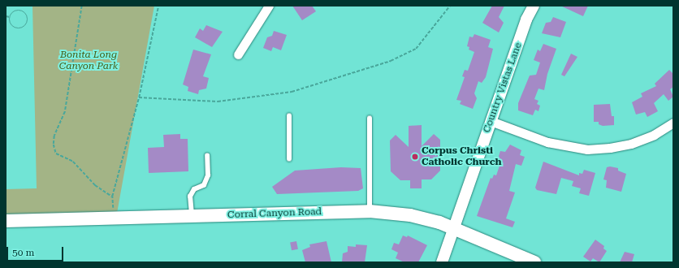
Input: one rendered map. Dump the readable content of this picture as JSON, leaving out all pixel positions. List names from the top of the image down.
{
  "streets": {
    "main road": ["Corral Canyon Road"],
    "street": ["Country Vistas Lane"]
  },
  "crossings": [
    ["Country Vistas Lane", "Corral Canyon Road"]
  ],
  "parks": ["Bonita Long Canyon Park"],
  "places": ["Corpus Christi Catholic Church"],
  "scale_bar": "50 m"
}
